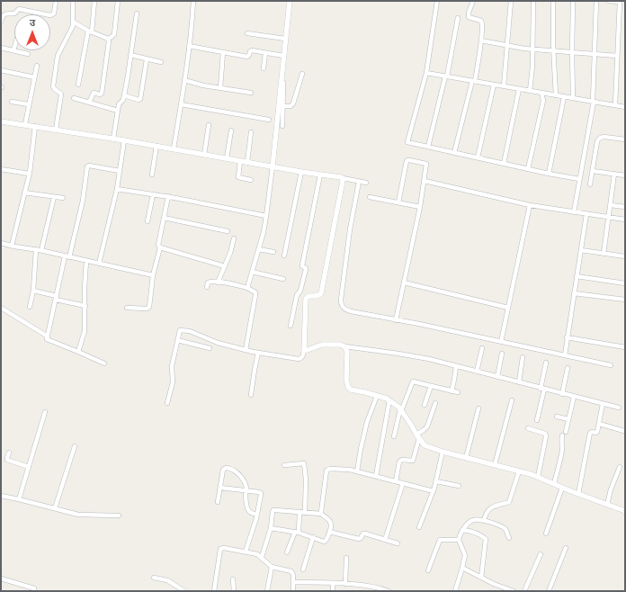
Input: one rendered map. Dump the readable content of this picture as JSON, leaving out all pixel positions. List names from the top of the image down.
{
  "north": "top"
}
